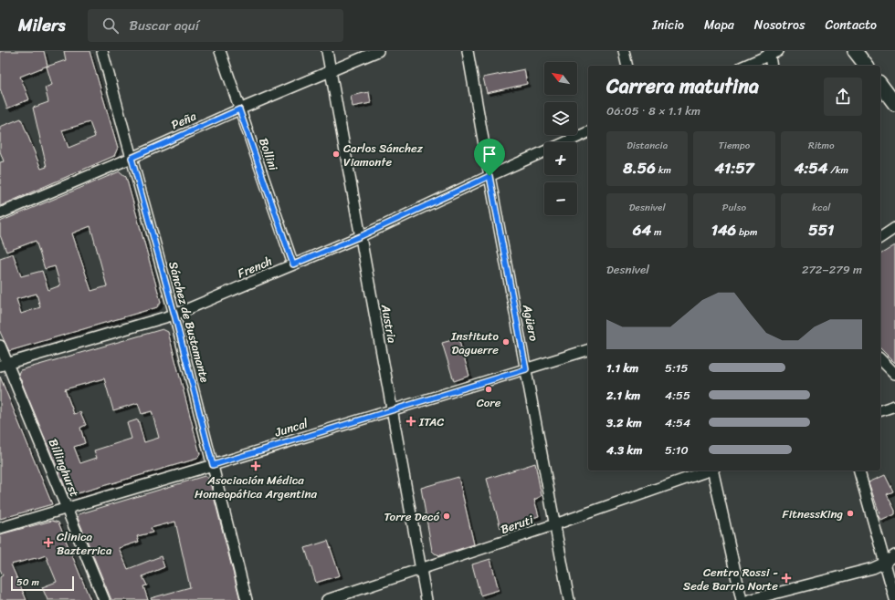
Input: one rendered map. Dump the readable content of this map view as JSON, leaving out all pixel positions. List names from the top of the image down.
{
  "streets": {
    "street": [
      "Peña",
      "Bollini",
      "French",
      "Sánchez de Bustamante",
      "Agüero",
      "Austria",
      "Juncal",
      "Billinghurst",
      "Beruti"
    ]
  },
  "crossings": [
    ["Peña", "Bollini"],
    ["Peña", "Sánchez de Bustamante"],
    ["Peña", "Austria"],
    ["Bollini", "French"],
    ["French", "Sánchez de Bustamante"],
    ["French", "Agüero"],
    ["French", "Austria"],
    ["French", "Billinghurst"],
    ["Sánchez de Bustamante", "Juncal"],
    ["Agüero", "Juncal"],
    ["Agüero", "Beruti"],
    ["Austria", "Juncal"],
    ["Austria", "Beruti"],
    ["Juncal", "Billinghurst"]
  ],
  "places": {
    "other": [
      "Carlos Sánchez Viamonte",
      "Instituto Daguerre",
      "Core",
      "FitnessKing",
      "Torre Decó"
    ],
    "health": [
      "ITAC",
      "Asociación Médica Homeopática Argentina",
      "Clinica Bazterrica",
      "Centro Rossi - Sede Barrio Norte"
    ]
  },
  "scale_bar": "50 m",
  "north": "top left",
  "page": {
    "header": "Milers",
    "search": "Buscar aquí",
    "nav": [
      "Inicio",
      "Mapa",
      "Nosotros",
      "Contacto"
    ],
    "map_buttons": ["+", "−"],
    "heading": ["Carrera matutina", "06:05 · 8 × 1.1 km"],
    "stats": [
      ["Distancia", "8.56 km"],
      ["Tiempo", "41:57"],
      ["Ritmo", "4:54 /km"],
      ["Desnivel", "64 m"],
      ["Pulso", "146 bpm"],
      ["kcal", "551"]
    ],
    "chart": ["Desnivel", "272–279 m"],
    "list": [
      {
        "name": "1.1 km",
        "note": "5:15"
      },
      {
        "name": "2.1 km",
        "note": "4:55"
      },
      {
        "name": "3.2 km",
        "note": "4:54"
      },
      {
        "name": "4.3 km",
        "note": "5:10"
      }
    ],
    "scale": "50 m"
  }
}
